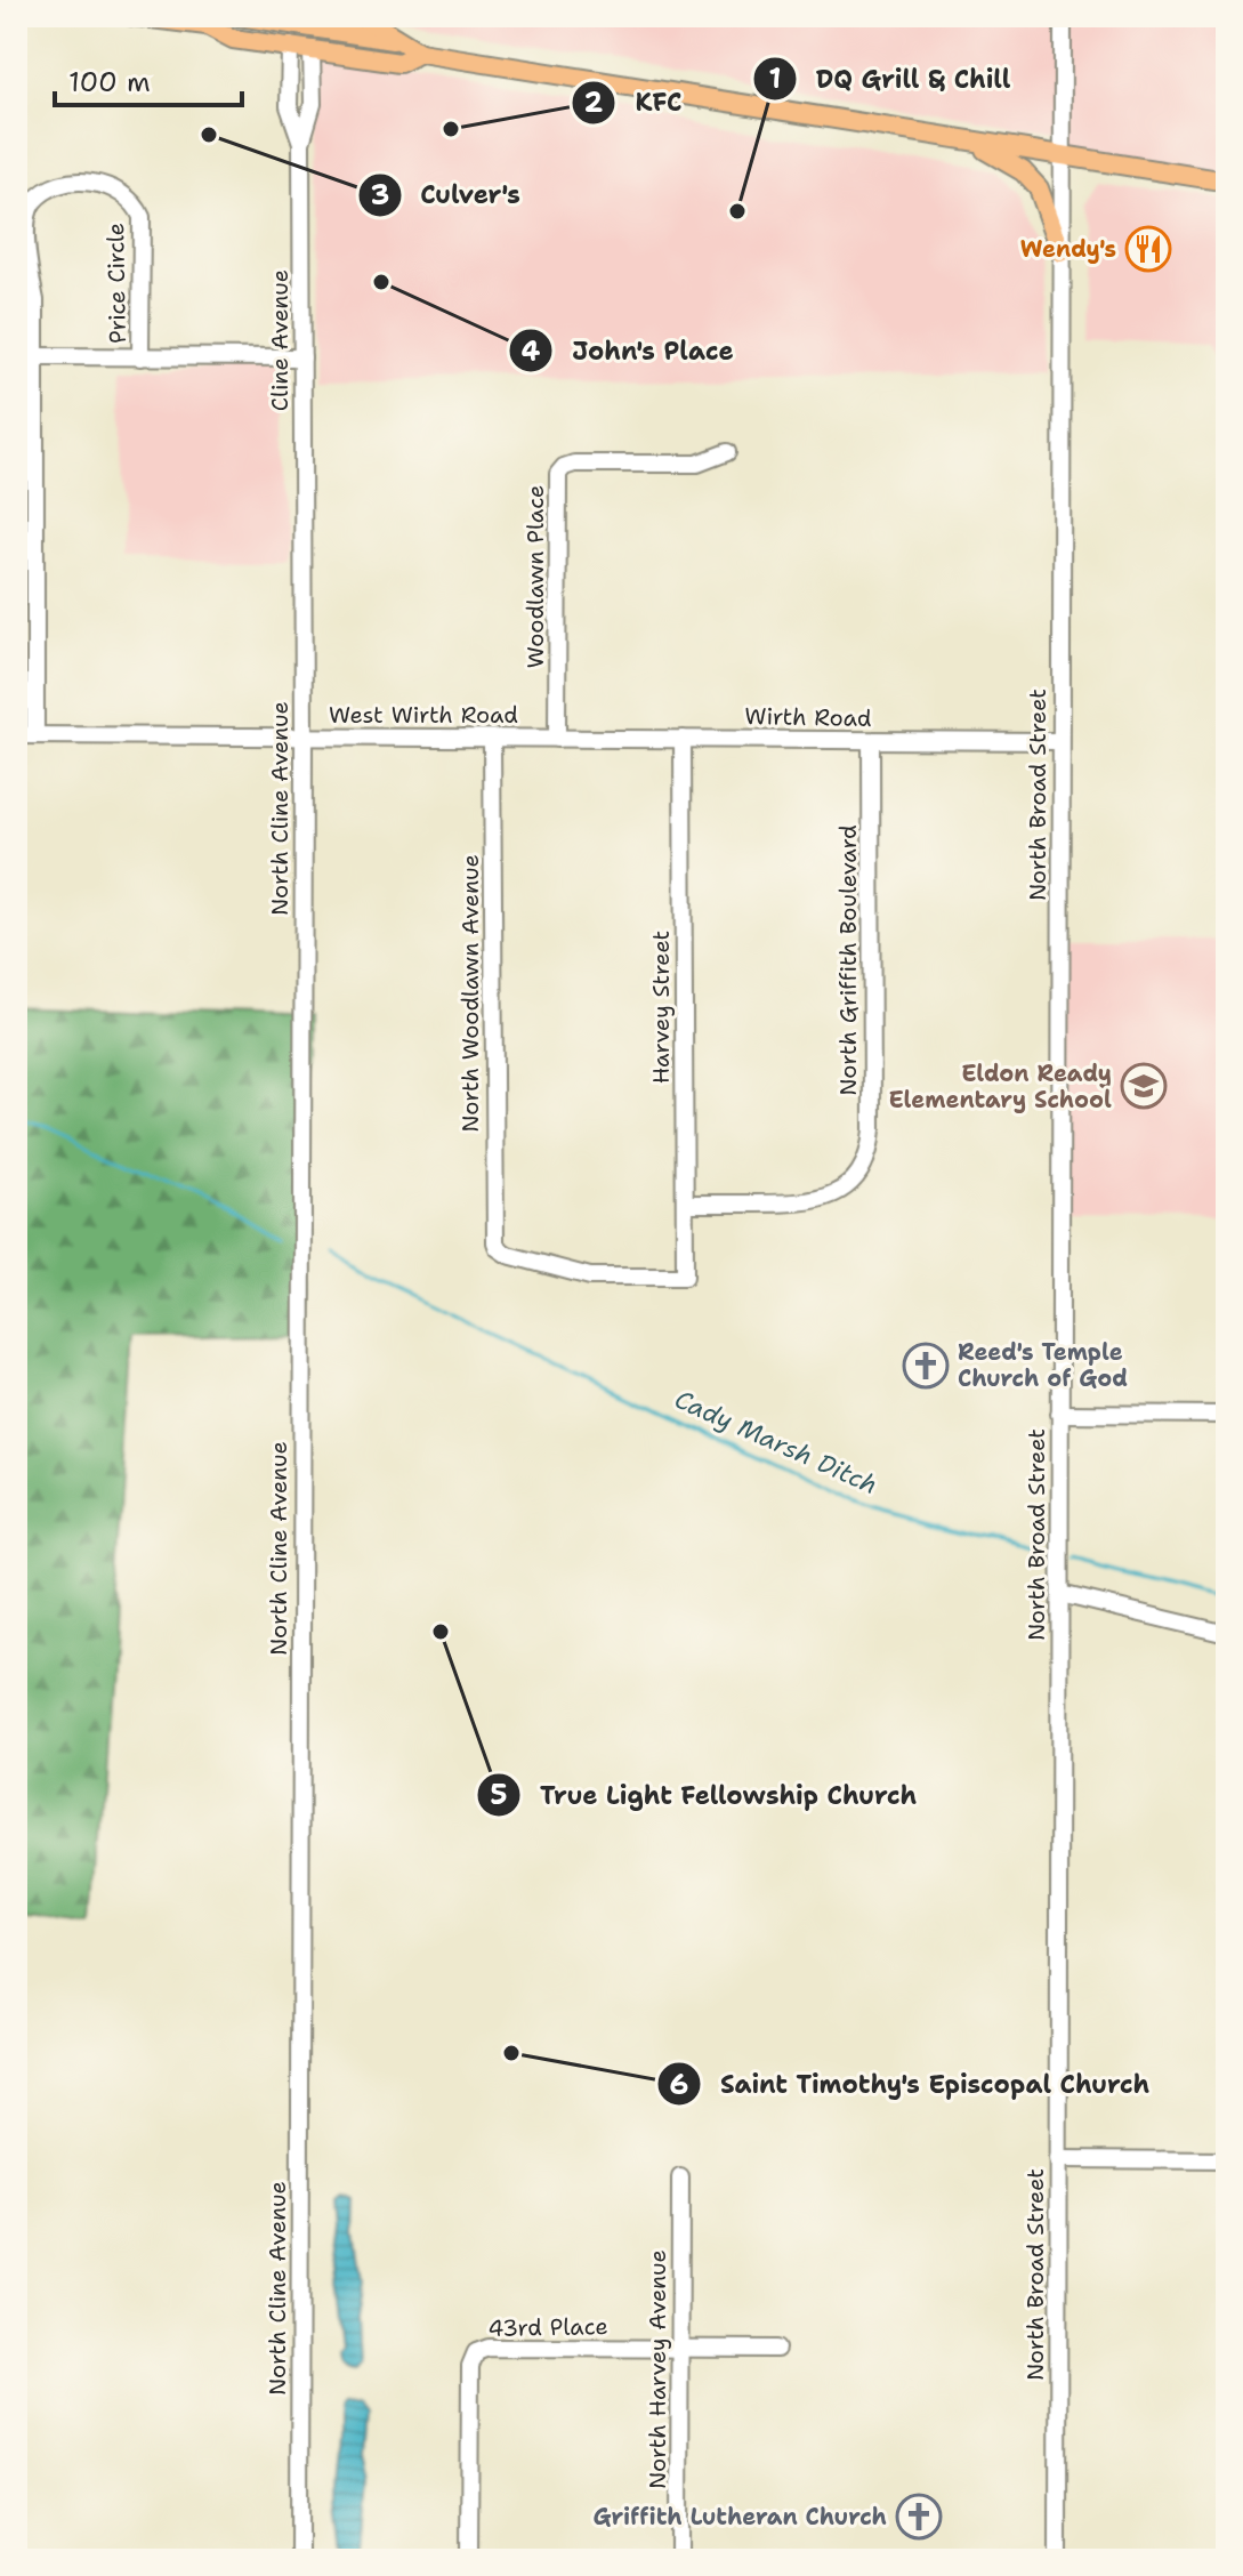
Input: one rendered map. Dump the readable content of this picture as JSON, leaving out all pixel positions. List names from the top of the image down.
{
  "streets": {
    "main road": ["Cline Avenue"],
    "street": [
      "Price Circle",
      "Woodlawn Place",
      "West Wirth Road",
      "Wirth Road",
      "North Broad Street",
      "North Cline Avenue",
      "North Griffith Boulevard",
      "North Woodlawn Avenue",
      "Harvey Street",
      "43rd Place",
      "North Harvey Avenue"
    ]
  },
  "crossings": [
    ["Cline Avenue", "North Cline Avenue"],
    ["Woodlawn Place", "West Wirth Road"],
    ["Woodlawn Place", "Wirth Road"],
    ["West Wirth Road", "Wirth Road"],
    ["West Wirth Road", "North Cline Avenue"],
    ["West Wirth Road", "North Woodlawn Avenue"],
    ["Wirth Road", "North Broad Street"],
    ["Wirth Road", "North Griffith Boulevard"],
    ["Wirth Road", "Harvey Street"],
    ["North Griffith Boulevard", "Harvey Street"],
    ["North Woodlawn Avenue", "Harvey Street"],
    ["43rd Place", "North Harvey Avenue"]
  ],
  "water": ["Cady Marsh Ditch"],
  "places": {
    "other": [
      "KFC",
      "Culver's",
      "DQ Grill & Chill",
      "John's Place",
      "True Light Fellowship Church",
      "Saint Timothy's Episcopal Church"
    ],
    "restaurant": ["Wendy's"],
    "school or university": ["Eldon Ready Elementary School"],
    "church": ["Reed's Temple Church of God", "Griffith Lutheran Church"]
  },
  "scale_bar": "100 m"
}
